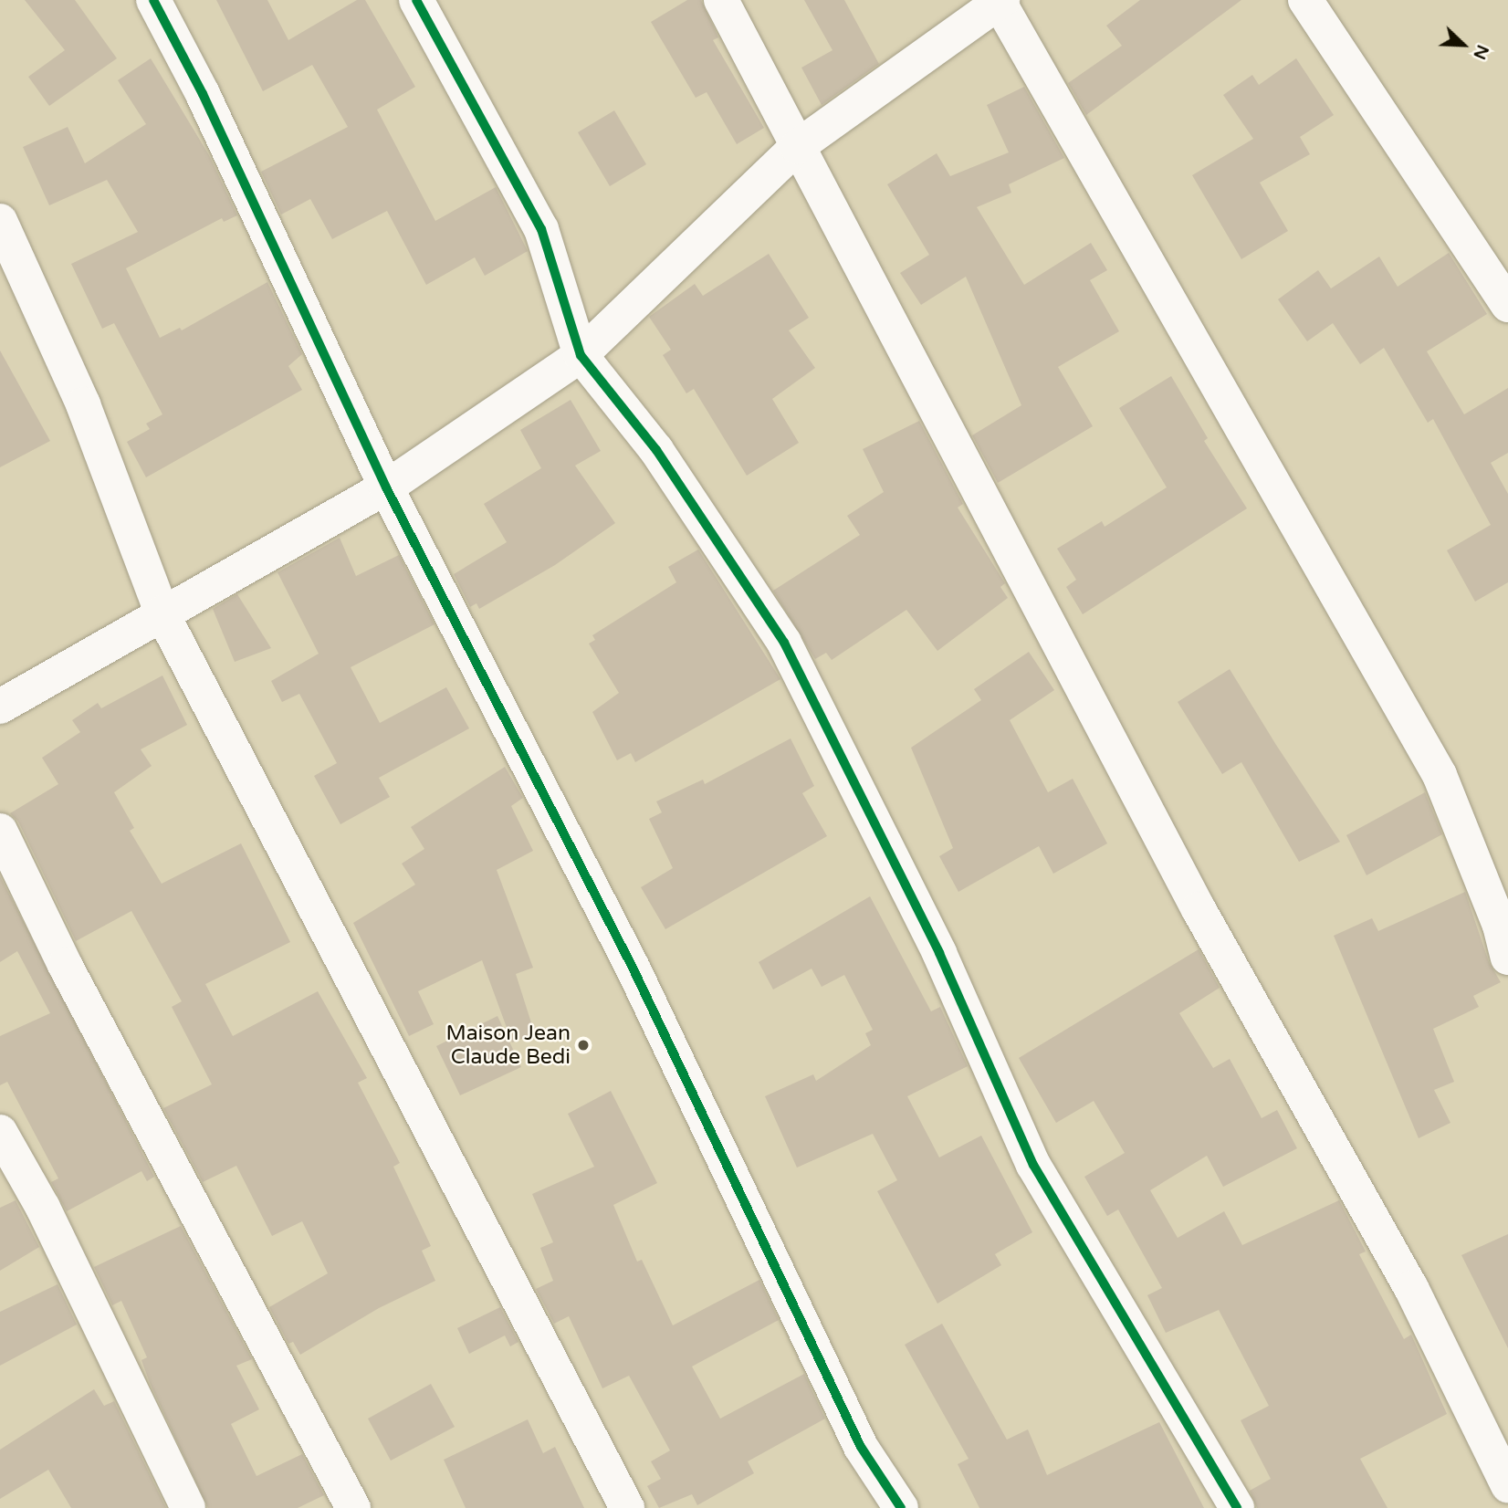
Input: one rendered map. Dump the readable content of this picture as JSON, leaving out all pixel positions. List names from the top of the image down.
{
  "places": ["Maison Jean Claude Bedi"],
  "north": "bottom right"
}
